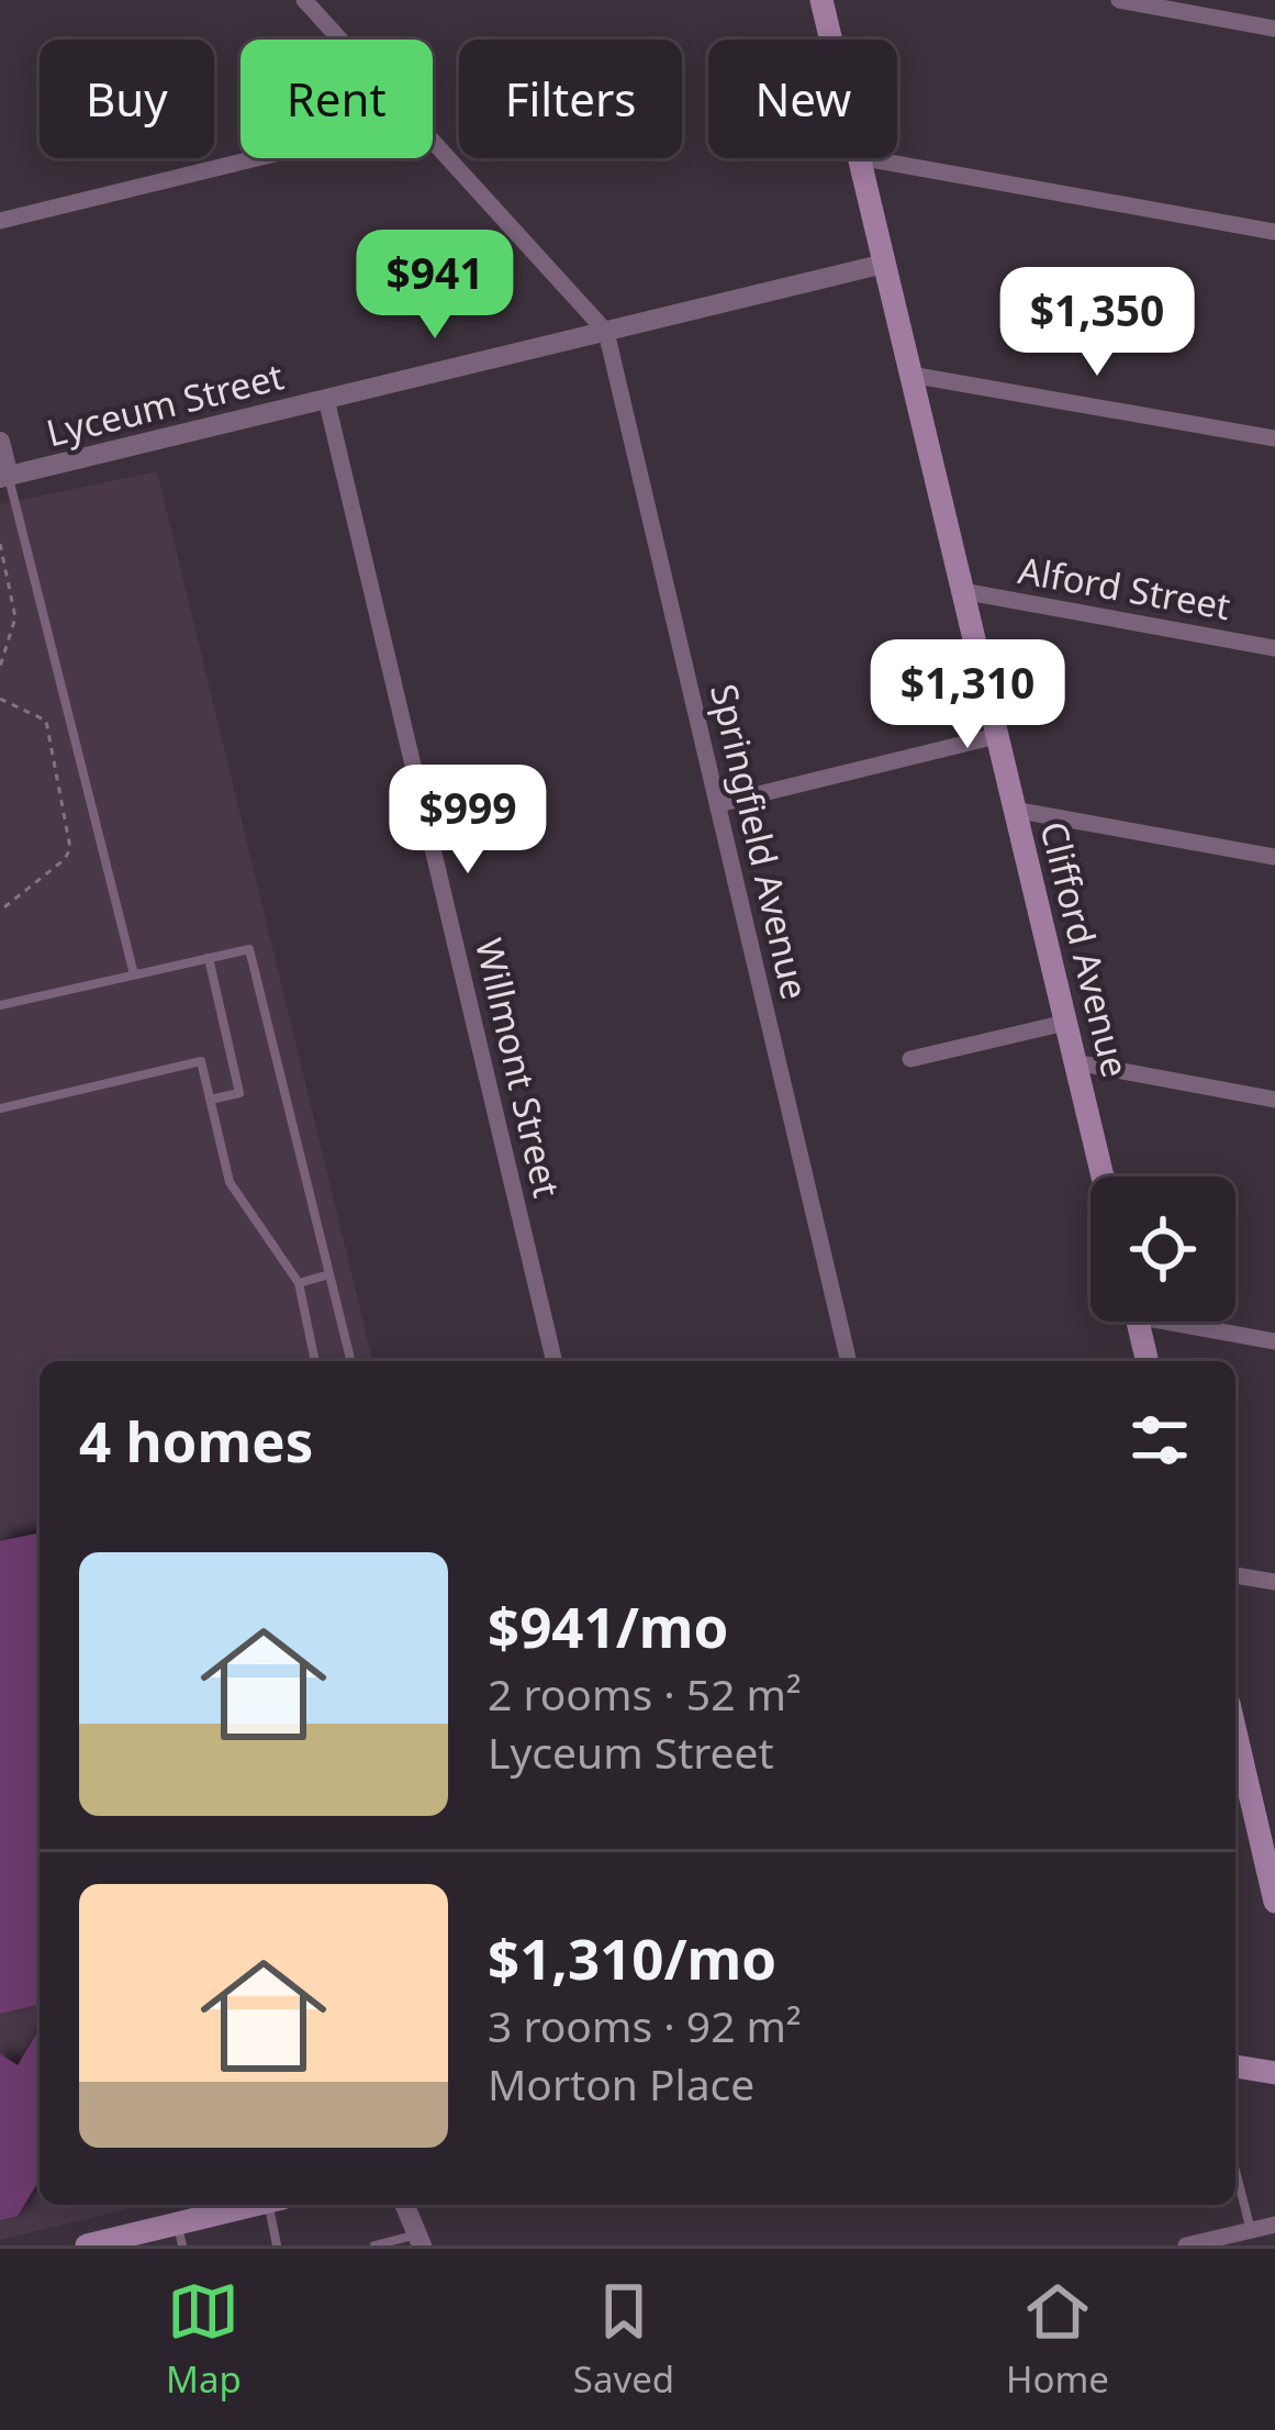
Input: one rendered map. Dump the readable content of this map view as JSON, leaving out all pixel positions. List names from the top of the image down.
{
  "streets": {
    "main road": ["Clifford Avenue"],
    "street": [
      "Lyceum Street",
      "Alford Street",
      "Springfield Avenue",
      "Willmont Street"
    ]
  },
  "crossings": [
    ["Lyceum Street", "Springfield Avenue"],
    ["Lyceum Street", "Clifford Avenue"],
    ["Lyceum Street", "Willmont Street"],
    ["Alford Street", "Clifford Avenue"]
  ],
  "page": {
    "chip": [
      "Buy",
      "Rent",
      "Filters",
      "New"
    ],
    "price": [
      "$941",
      "$1,350",
      "$1,310",
      "$999"
    ],
    "heading": "4 homes",
    "list": [
      {
        "name": "$941/mo",
        "note": "2 rooms · 52 m² · Lyceum Street"
      },
      {
        "name": "$1,310/mo",
        "note": "3 rooms · 92 m² · Morton Place"
      }
    ],
    "tabs": ["Map", "Saved", "Home"]
  }
}
